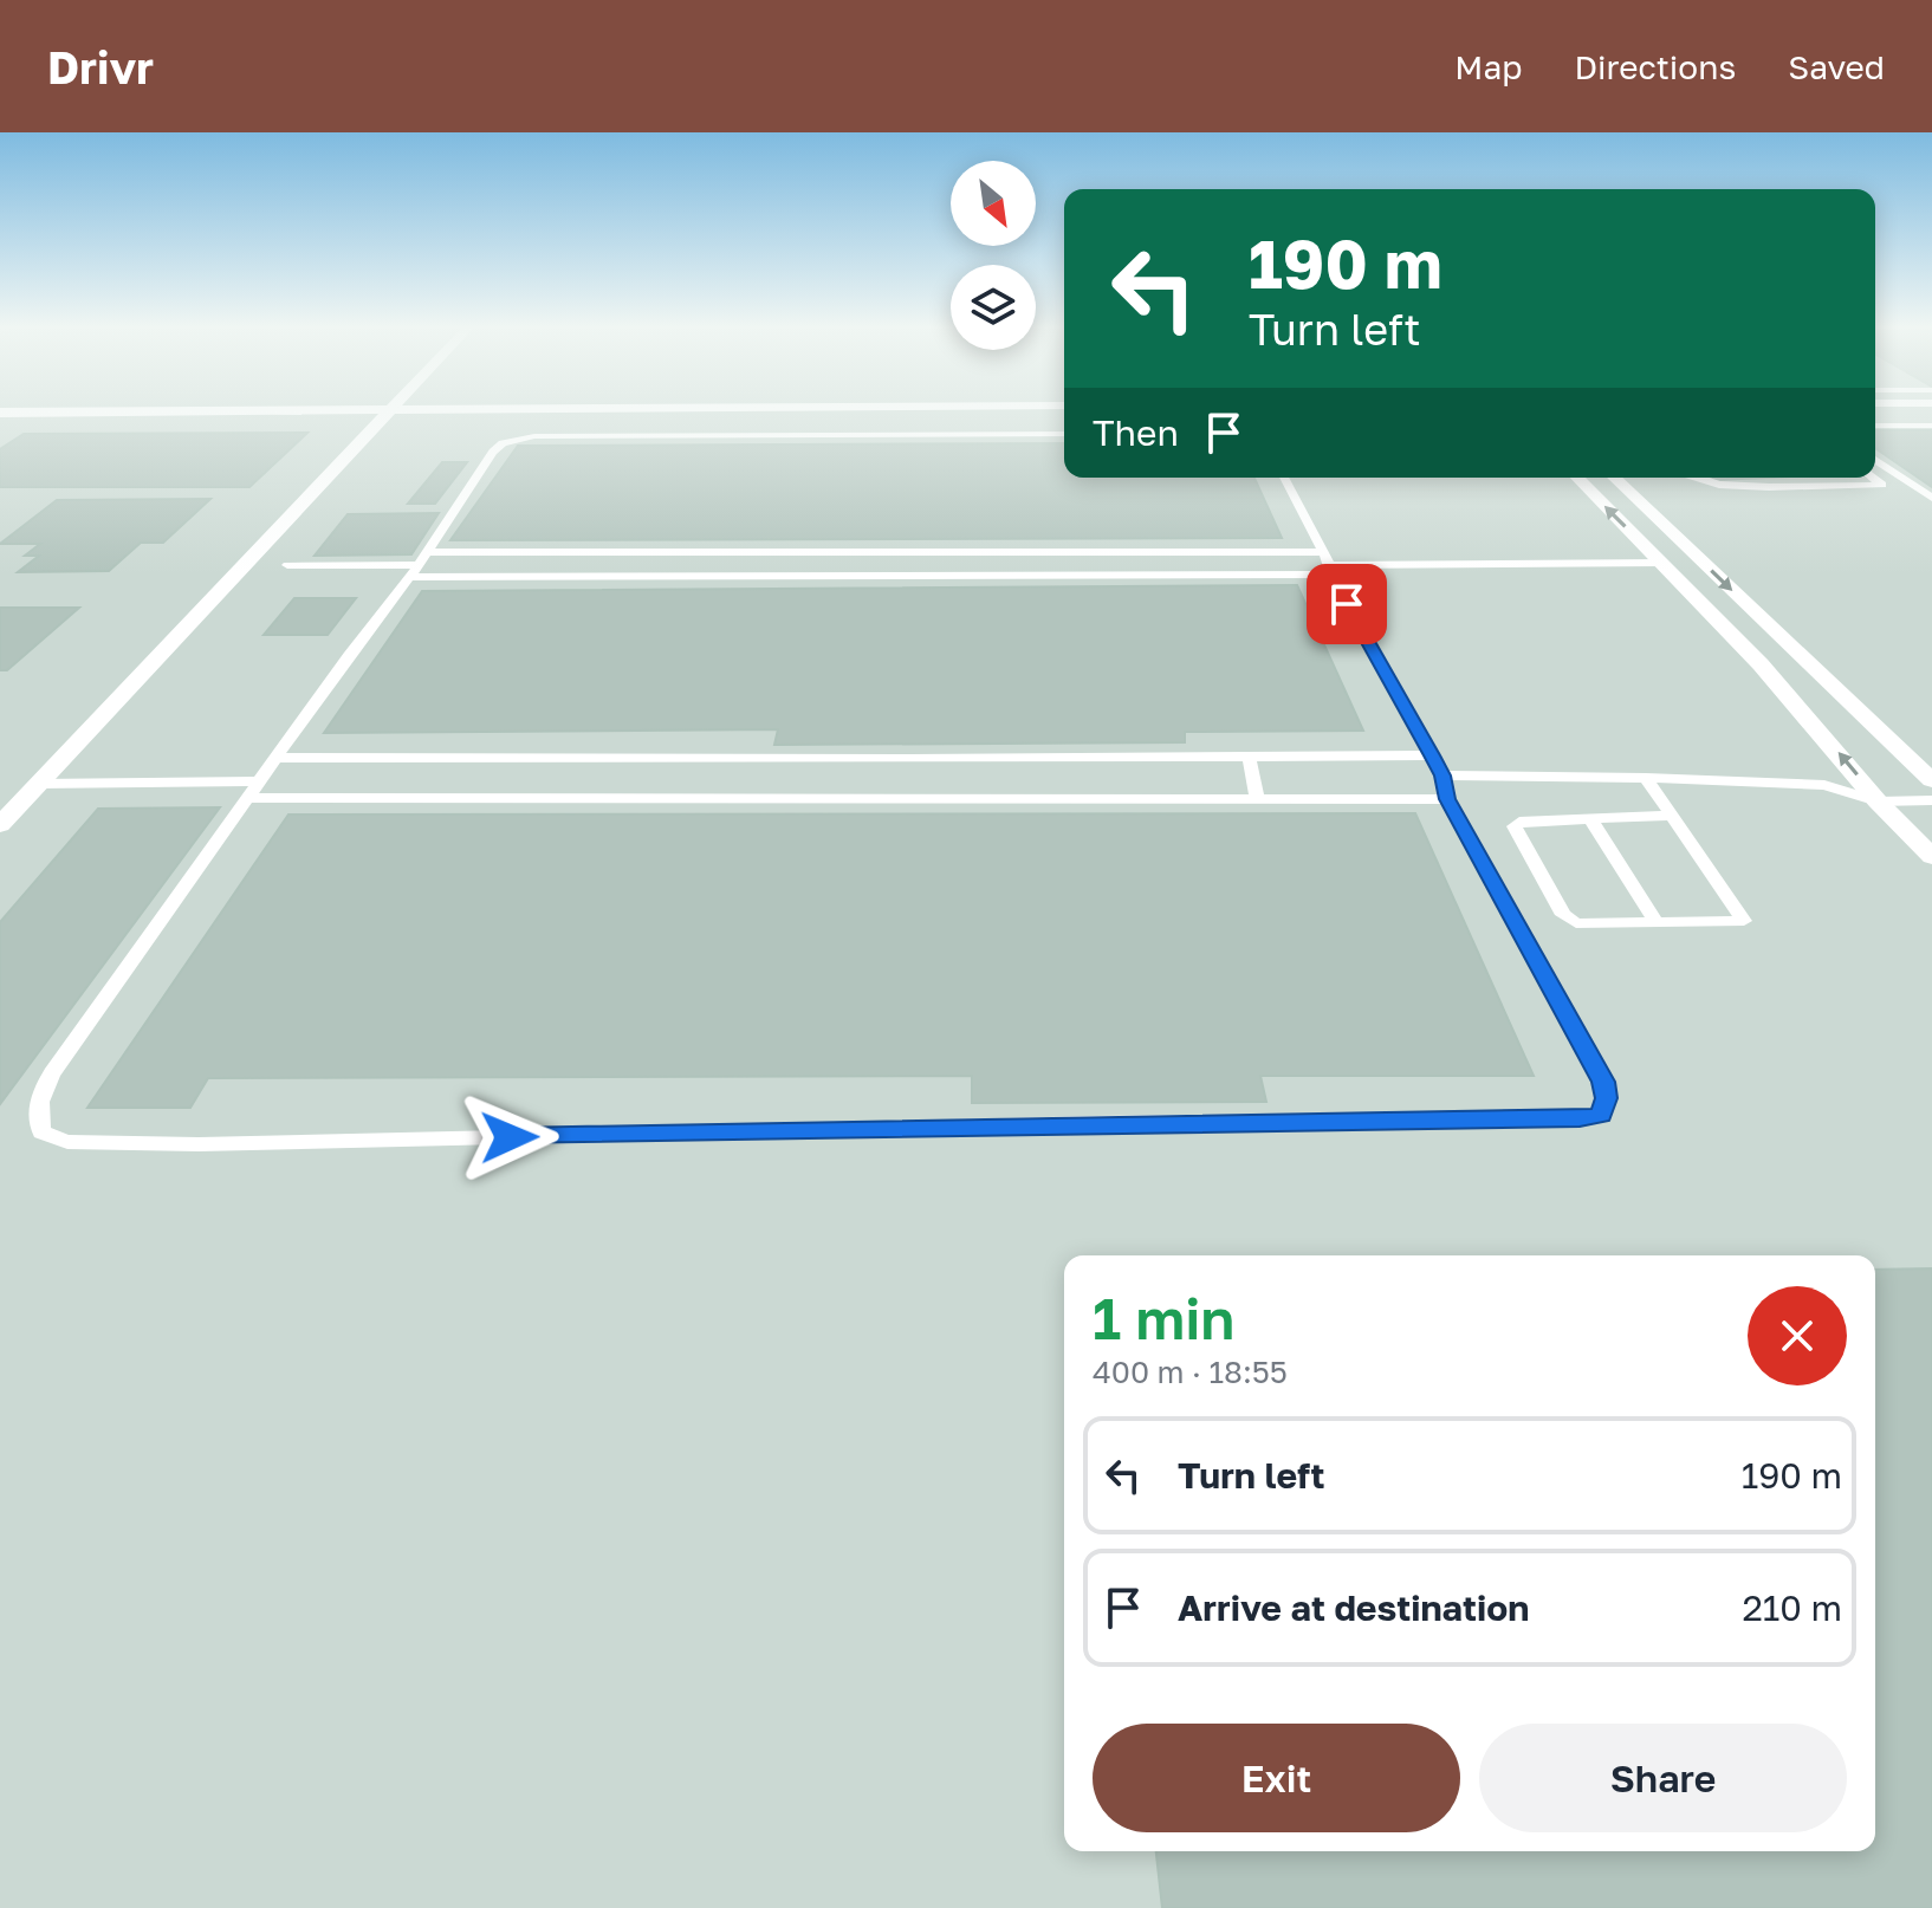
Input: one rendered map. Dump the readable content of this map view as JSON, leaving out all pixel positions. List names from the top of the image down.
{
  "north": "bottom right",
  "page": {
    "header": "Drivr",
    "nav": ["Map", "Directions", "Saved"],
    "turn": ["190 m", "Turn left"],
    "then": "Then",
    "heading": ["1 min", "400 m · 18:55"],
    "list": [
      {
        "name": "Turn left",
        "value": "190 m"
      },
      {
        "name": "Arrive at destination",
        "value": "210 m"
      }
    ],
    "buttons": ["Exit", "Share"]
  }
}
